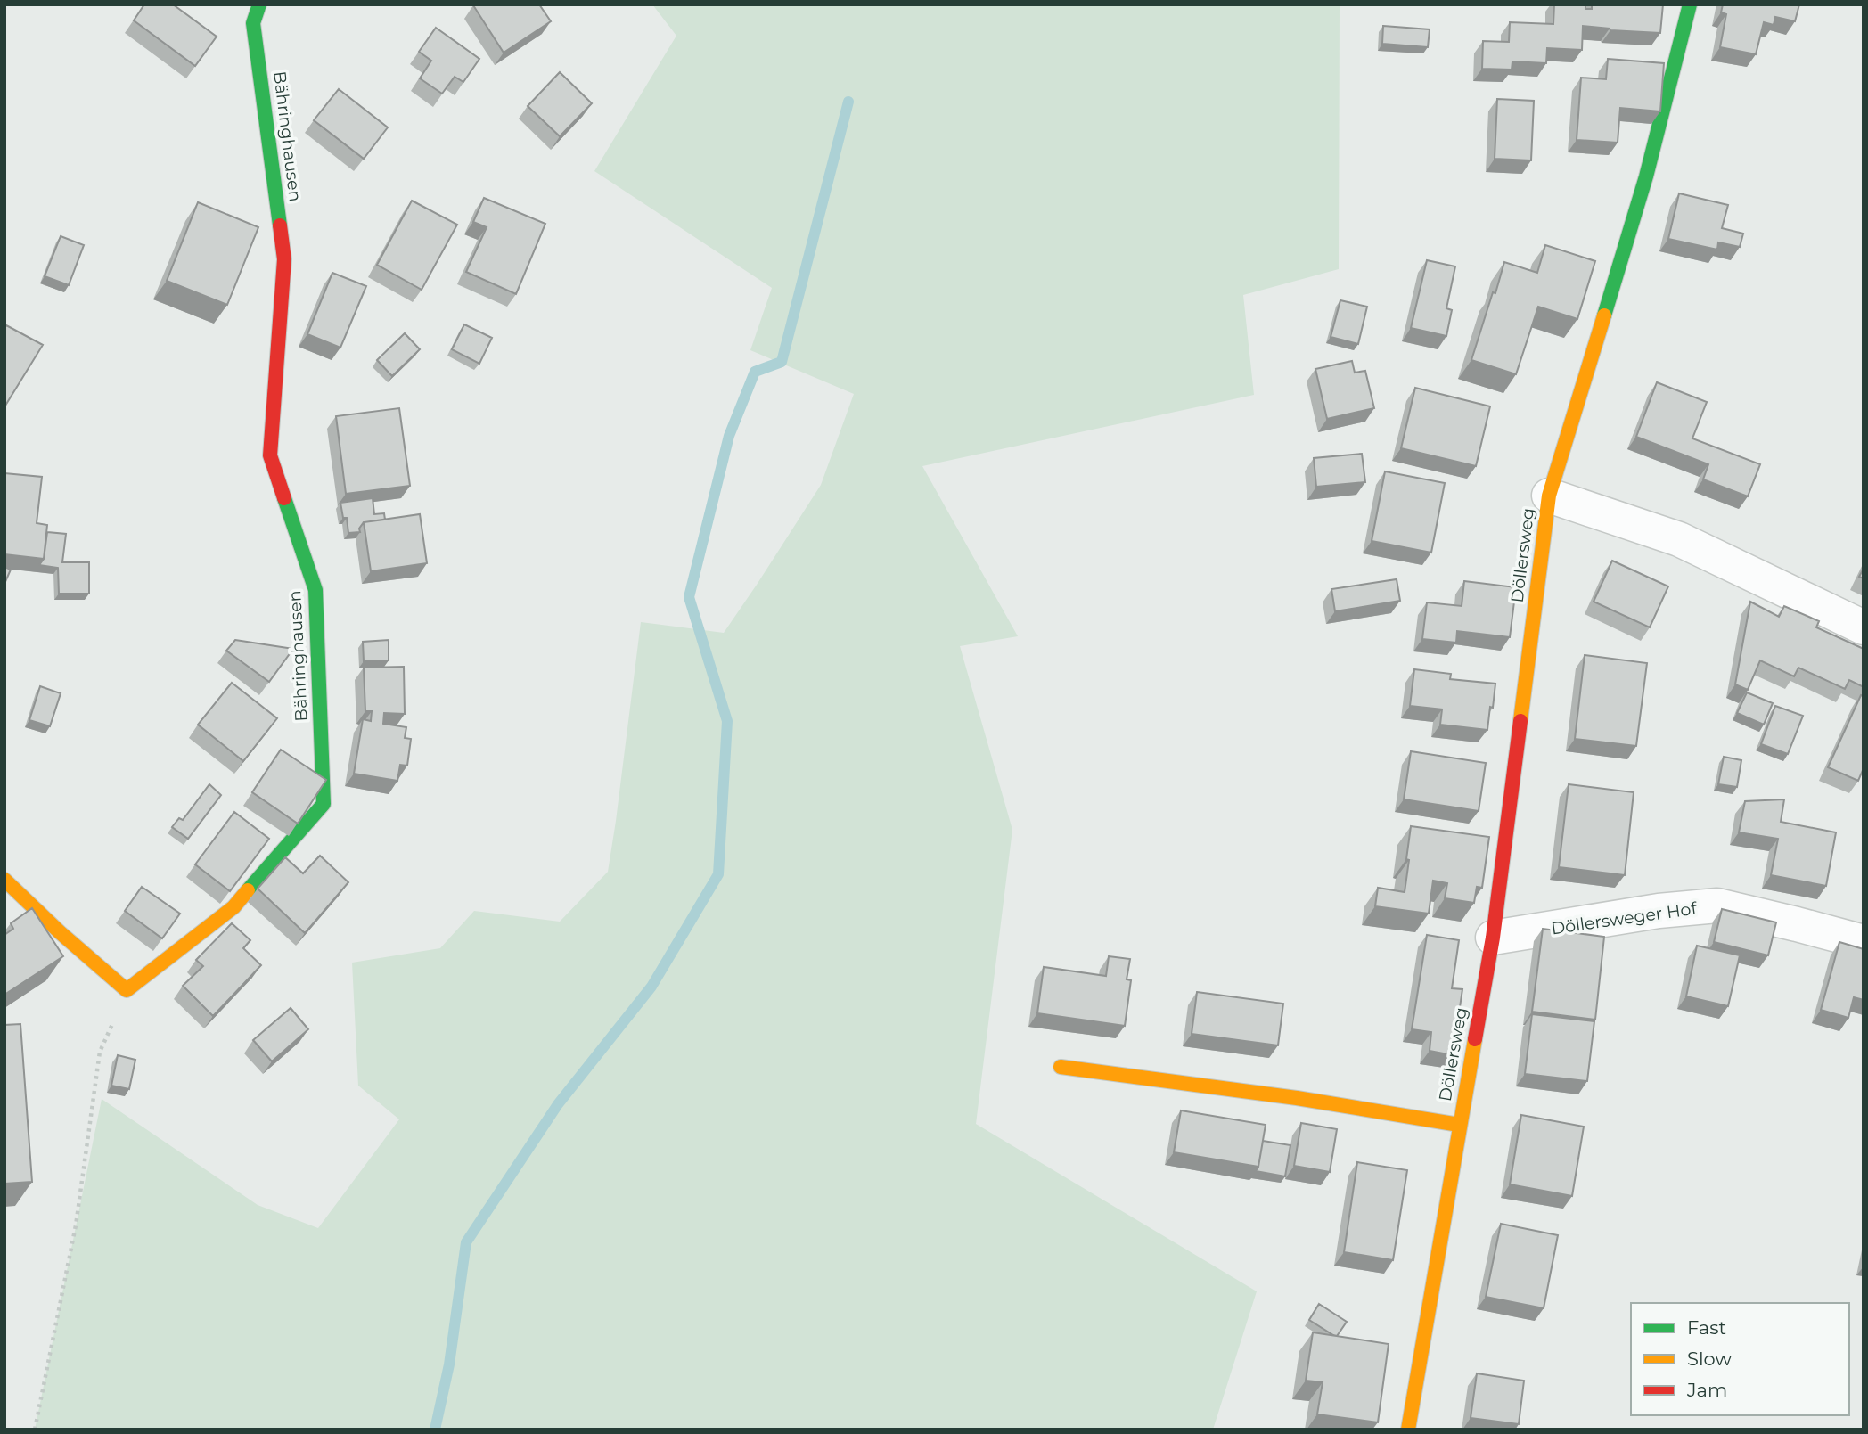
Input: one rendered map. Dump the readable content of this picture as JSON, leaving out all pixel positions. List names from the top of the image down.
{
  "streets": {
    "street": ["Bähringhausen", "Döllersweg", "Döllersweger Hof"]
  },
  "crossings": [
    ["Döllersweg", "Döllersweger Hof"]
  ],
  "legend": ["Fast", "Slow", "Jam"]
}
